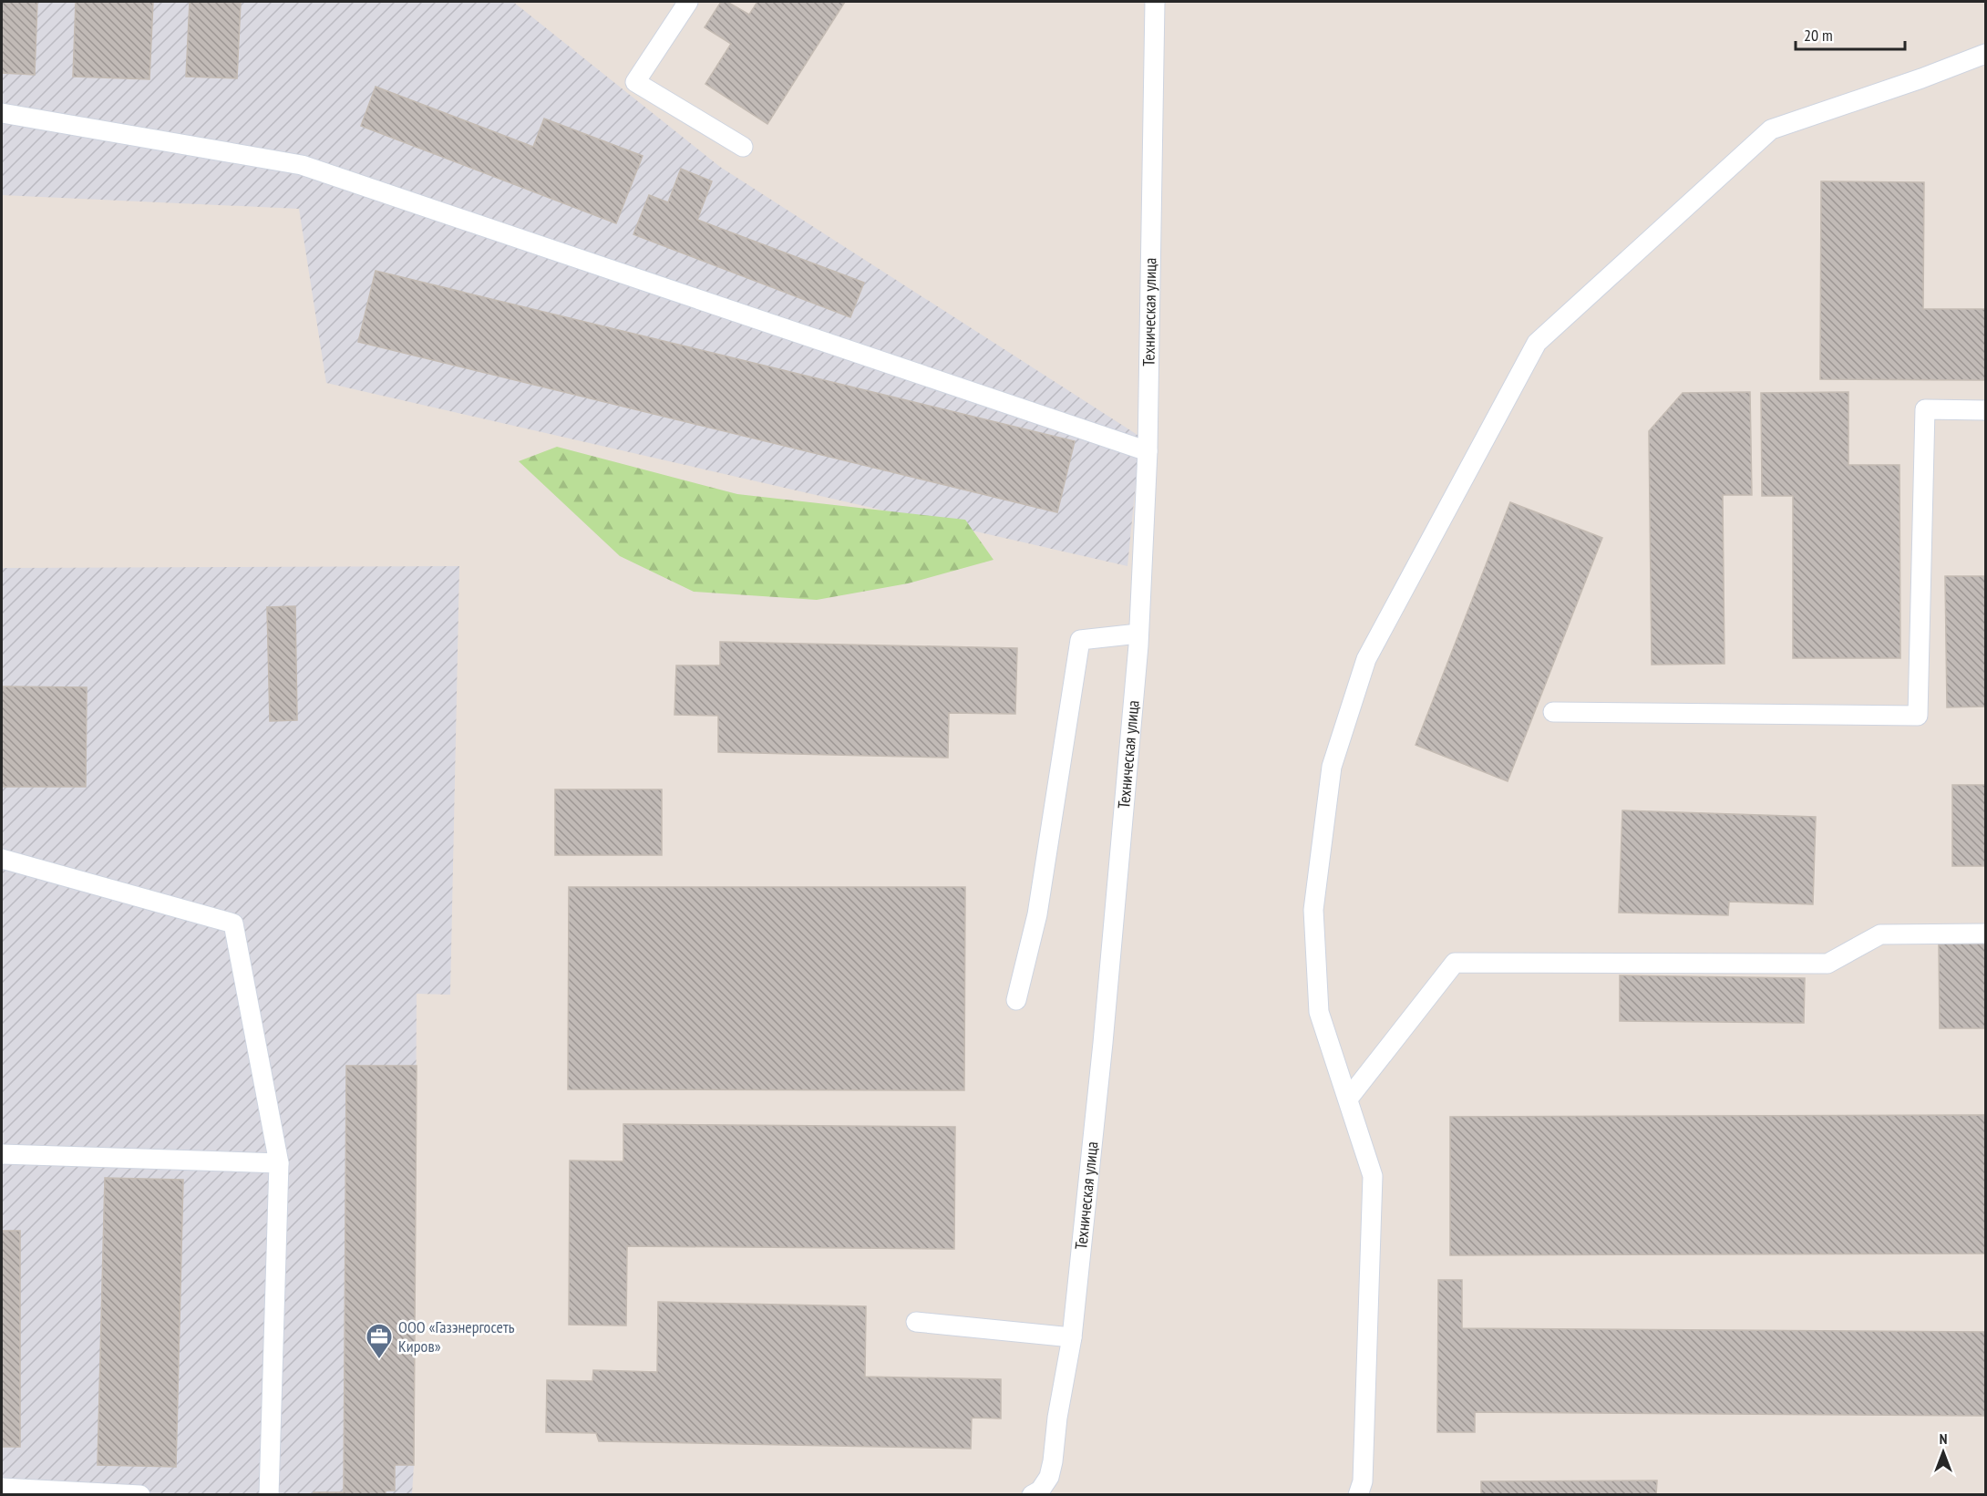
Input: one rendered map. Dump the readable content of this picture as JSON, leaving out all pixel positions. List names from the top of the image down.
{
  "streets": {
    "lane": ["Техническая улица"]
  },
  "places": {
    "office": ["ООО «Газэнергосеть Киров»"]
  },
  "scale_bar": "20 m",
  "north": "top"
}
